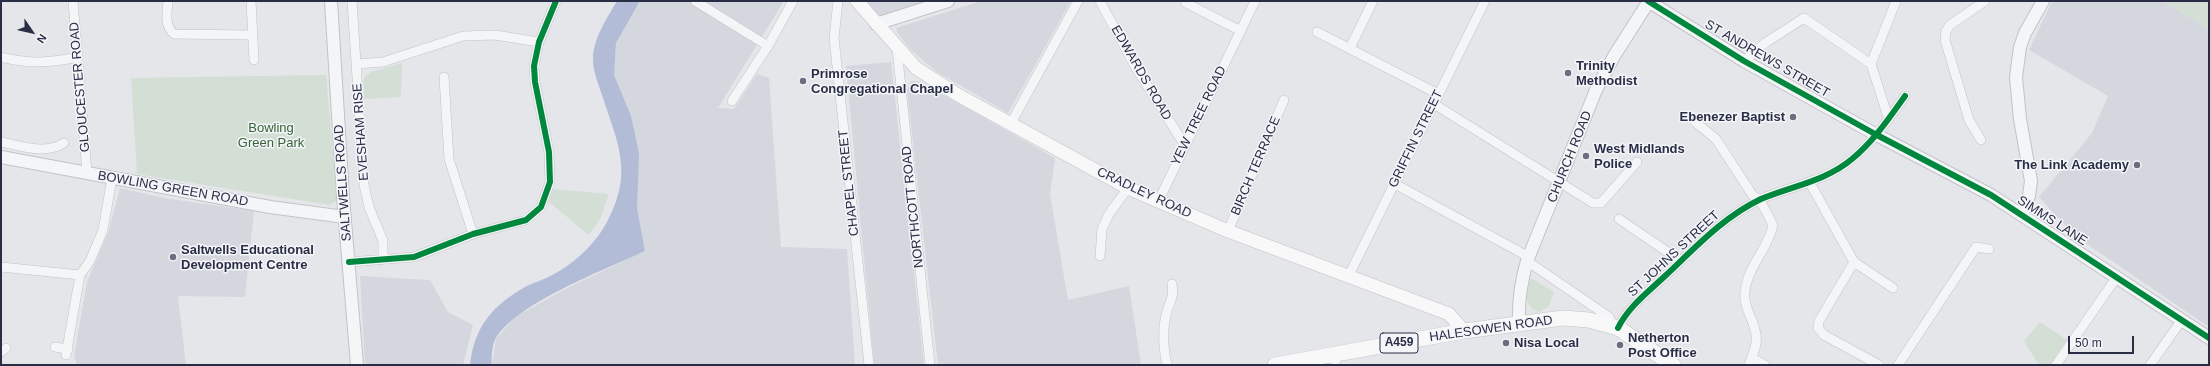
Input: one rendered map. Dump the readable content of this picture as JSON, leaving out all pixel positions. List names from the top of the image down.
{
  "streets": {
    "main road": ["CRADLEY ROAD", "HALESOWEN ROAD", "A459"],
    "street": [
      "ST ANDREWS STREET",
      "EDWARDS ROAD",
      "GLOUCESTER ROAD",
      "YEW TREE ROAD",
      "EVESHAM RISE",
      "GRIFFIN STREET",
      "CHURCH ROAD",
      "BIRCH TERRACE",
      "SALTWELLS ROAD",
      "CHAPEL STREET",
      "BOWLING GREEN ROAD",
      "NORTHCOTT ROAD",
      "SIMMS LANE",
      "ST JOHNS STREET"
    ]
  },
  "crossings": [
    ["ST ANDREWS STREET", "CHURCH ROAD"],
    ["ST ANDREWS STREET", "SIMMS LANE"],
    ["ST ANDREWS STREET", "ST JOHNS STREET"],
    ["EDWARDS ROAD", "YEW TREE ROAD"],
    ["GLOUCESTER ROAD", "BOWLING GREEN ROAD"],
    ["YEW TREE ROAD", "CRADLEY ROAD"],
    ["GRIFFIN STREET", "CRADLEY ROAD"],
    ["CHURCH ROAD", "HALESOWEN ROAD"],
    ["BIRCH TERRACE", "CRADLEY ROAD"],
    ["SALTWELLS ROAD", "BOWLING GREEN ROAD"],
    ["CRADLEY ROAD", "NORTHCOTT ROAD"],
    ["CRADLEY ROAD", "HALESOWEN ROAD"],
    ["SIMMS LANE", "ST JOHNS STREET"],
    ["ST JOHNS STREET", "HALESOWEN ROAD"]
  ],
  "parks": ["Bowling Green Park"],
  "places": [
    "Trinity Methodist",
    "Primrose Congregational Chapel",
    "Ebenezer Baptist",
    "West Midlands Police",
    "The Link Academy",
    "Saltwells Educational Development Centre",
    "Nisa Local",
    "Netherton Post Office"
  ],
  "scale_bar": "50 m",
  "north": "bottom right"
}
